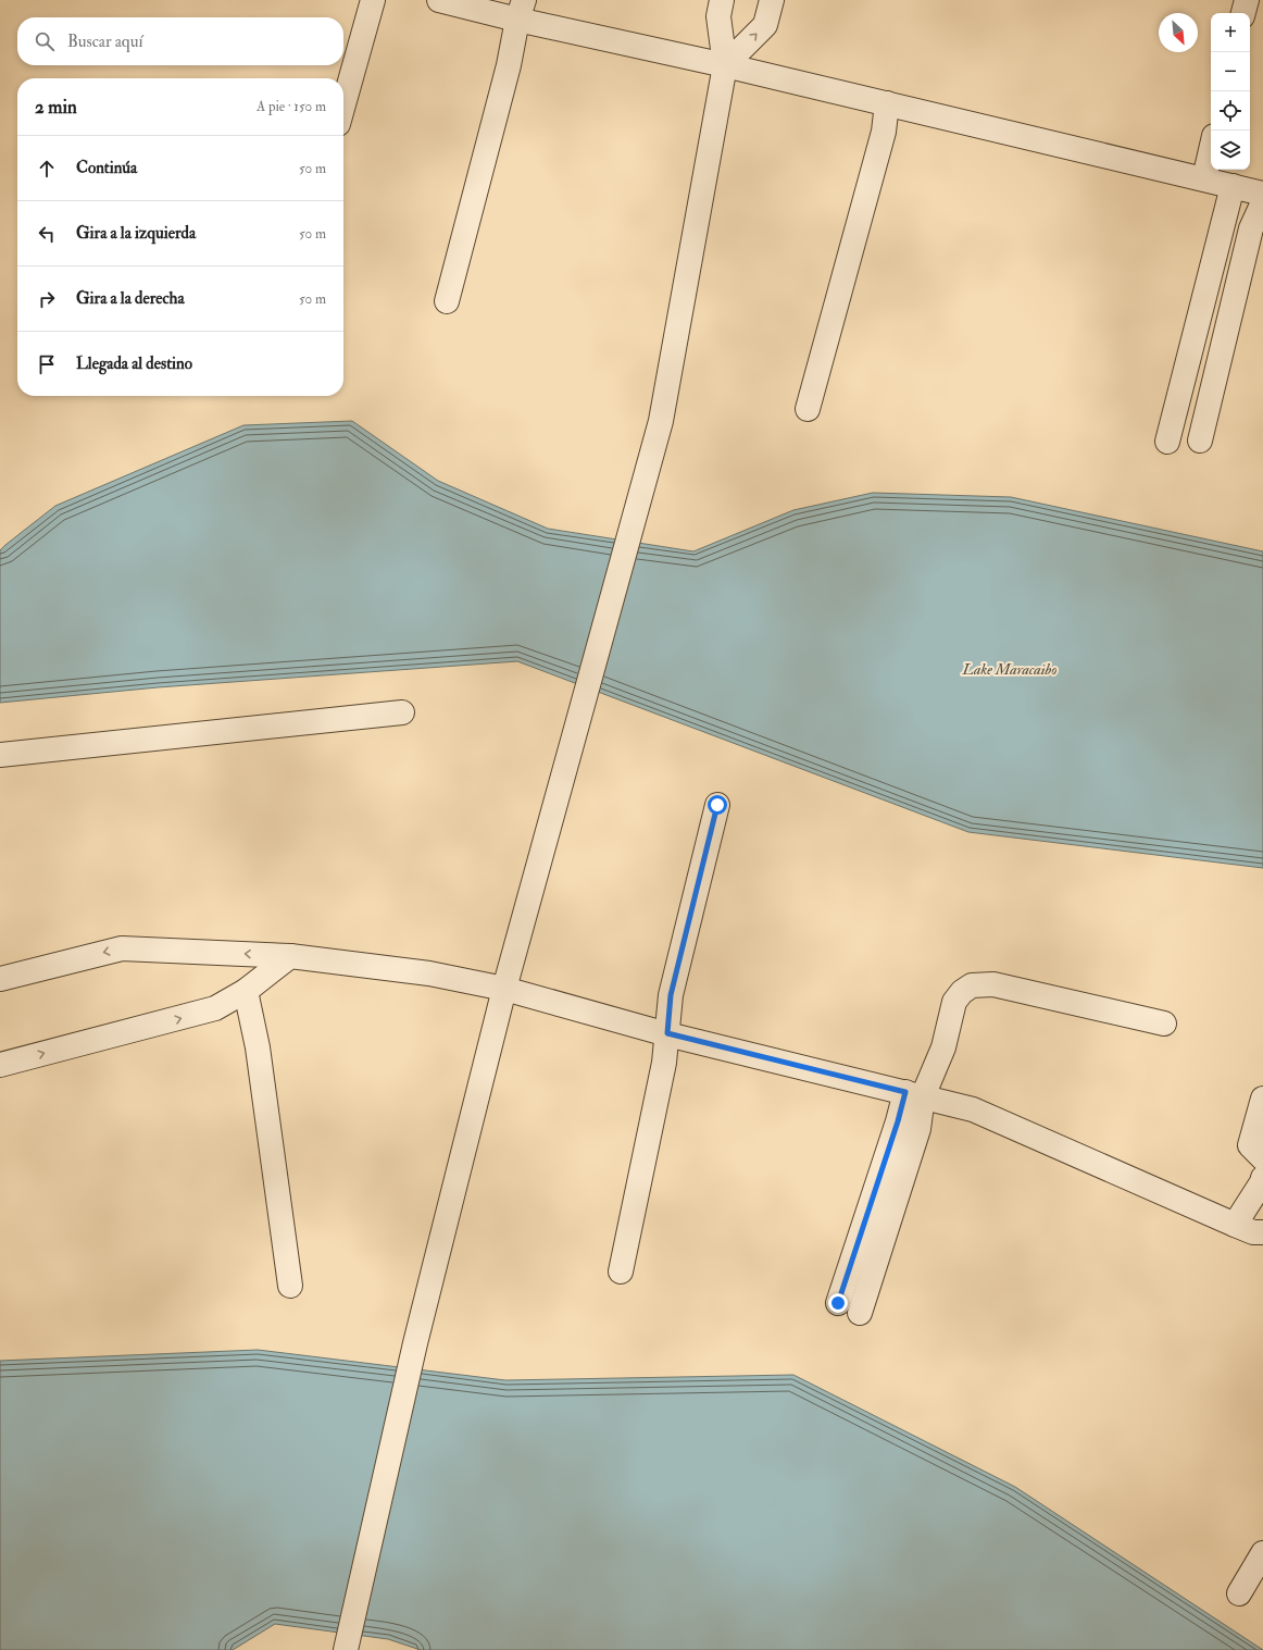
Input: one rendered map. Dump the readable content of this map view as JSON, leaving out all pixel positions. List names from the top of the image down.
{
  "water": ["Lake Maracaibo"],
  "north": "bottom right",
  "page": {
    "map_buttons": ["+", "−"],
    "search": "Buscar aquí",
    "heading": ["2 min", "A pie · 150 m"],
    "list": [
      ["Continúa", "50 m"],
      ["Gira a la izquierda", "50 m"],
      ["Gira a la derecha", "50 m"],
      "Llegada al destino"
    ]
  }
}
